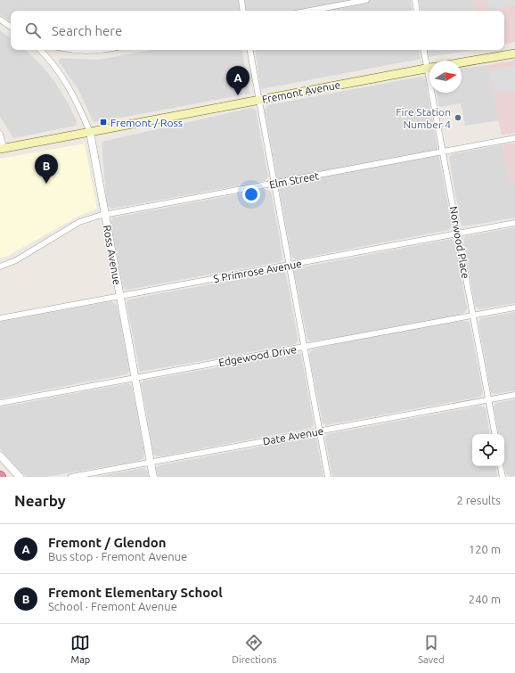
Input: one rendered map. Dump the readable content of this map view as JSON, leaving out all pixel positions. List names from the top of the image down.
{
  "streets": {
    "main road": ["Fremont Avenue"],
    "street": [
      "Elm Street",
      "Norwood Place",
      "Ross Avenue",
      "S Primrose Avenue",
      "Edgewood Drive",
      "Date Avenue"
    ]
  },
  "crossings": [
    ["Fremont Avenue", "Ross Avenue"],
    ["Elm Street", "Norwood Place"],
    ["Elm Street", "Ross Avenue"],
    ["Norwood Place", "S Primrose Avenue"],
    ["Norwood Place", "Edgewood Drive"],
    ["Norwood Place", "Date Avenue"],
    ["Ross Avenue", "S Primrose Avenue"],
    ["Ross Avenue", "Edgewood Drive"],
    ["Ross Avenue", "Date Avenue"]
  ],
  "places": {
    "other": ["Fire Station Number 4"],
    "transit": ["Fremont / Ross"]
  },
  "north": "right",
  "page": {
    "search": "Search here",
    "pins": ["A", "B"],
    "heading": ["Nearby", "2 results"],
    "list": [
      {
        "mark": "A",
        "name": "Fremont / Glendon",
        "note": "Bus stop · Fremont Avenue",
        "value": "120 m"
      },
      {
        "mark": "B",
        "name": "Fremont Elementary School",
        "note": "School · Fremont Avenue",
        "value": "240 m"
      }
    ],
    "nav": ["Map", "Directions", "Saved"]
  }
}
